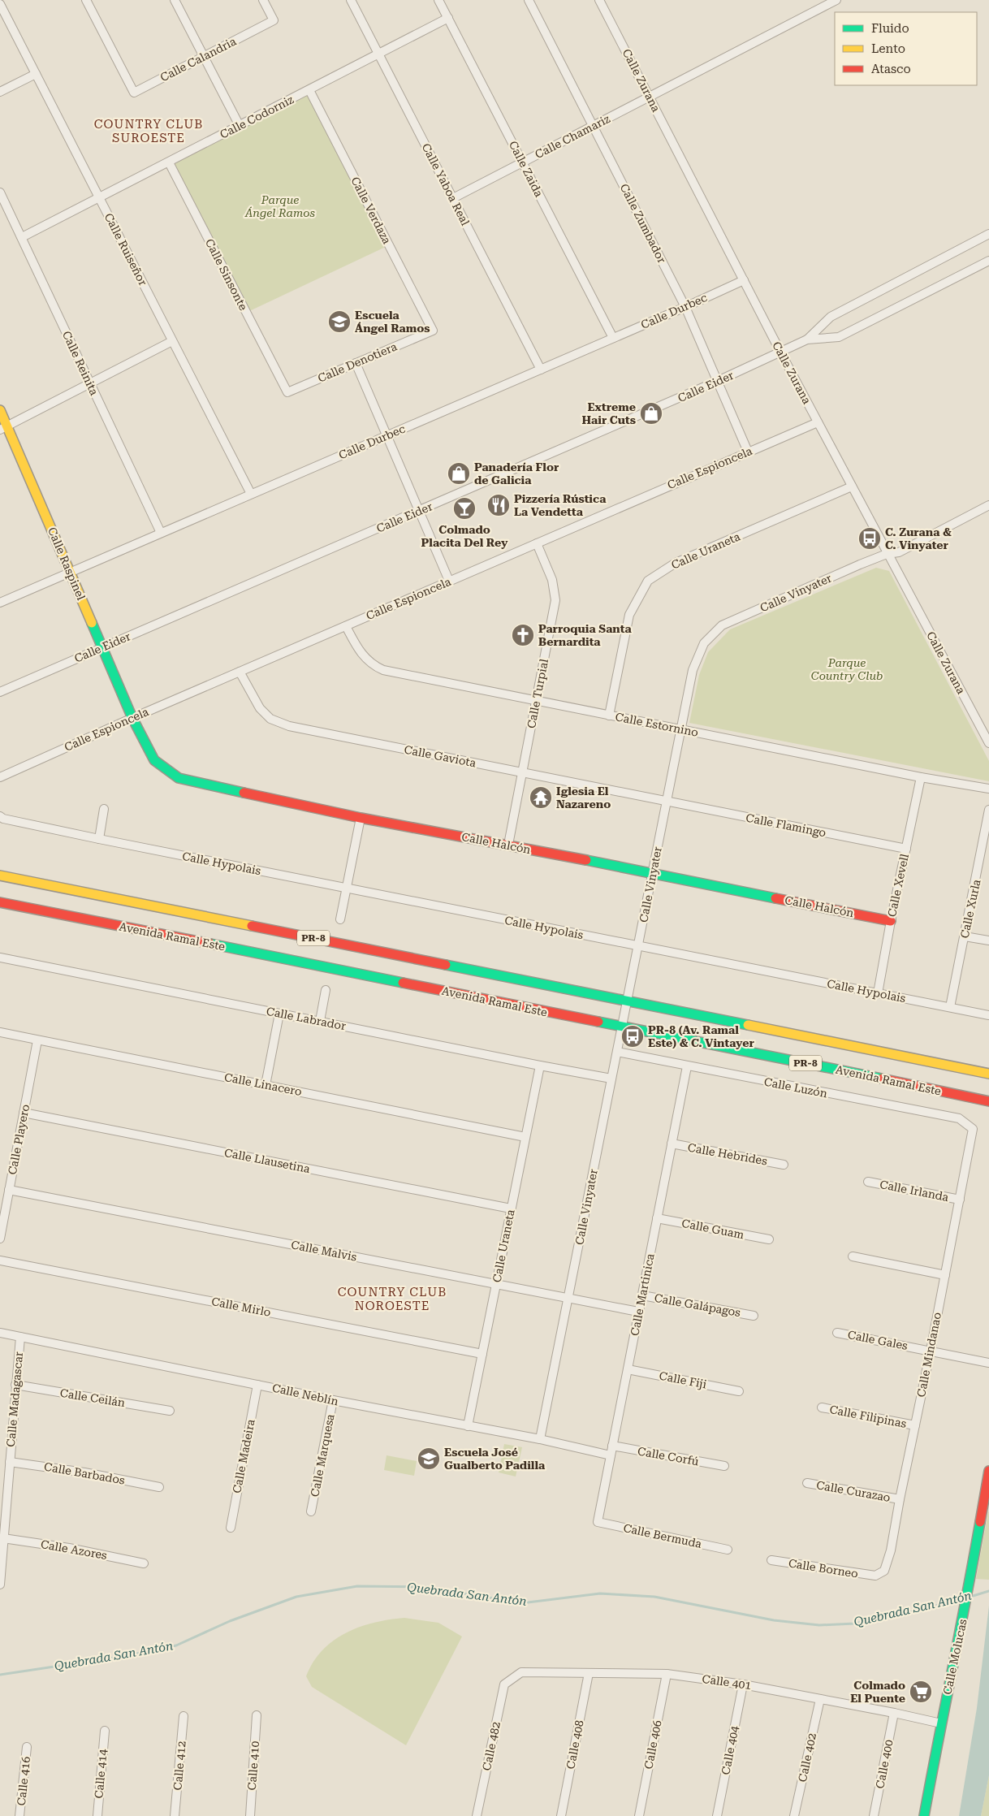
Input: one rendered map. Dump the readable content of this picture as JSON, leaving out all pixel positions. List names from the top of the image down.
{
  "streets": {
    "main road": [
      "Calle Raspinel",
      "Calle Halcón",
      "Avenida Ramal Este",
      "PR-8",
      "Calle Molucas"
    ],
    "street": [
      "Calle Calandria",
      "Calle Zurana",
      "Calle Codorniz",
      "Calle Chamariz",
      "Calle Zaida",
      "Calle Yaboa Real",
      "Calle Verdaza",
      "Calle Zumbador",
      "Calle Ruiseñor",
      "Calle Sinsonte",
      "Calle Durbec",
      "Calle Denotiera",
      "Calle Reinita",
      "Calle Eider",
      "Calle Espioncela",
      "Calle Uraneta",
      "Calle Vinyater",
      "Calle Turpial",
      "Calle Estornino",
      "Calle Gaviota",
      "Calle Flamingo",
      "Calle Hypolais",
      "Calle Xevell",
      "Calle Xurla",
      "Calle Labrador",
      "Calle Linacero",
      "Calle Luzón",
      "Calle Playero",
      "Calle Hebrides",
      "Calle Llausetina",
      "Calle Irlanda",
      "Calle Guam",
      "Calle Malvis",
      "Calle Martinica",
      "Calle Galápagos",
      "Calle Mirlo",
      "Calle Gales",
      "Calle Mindanao",
      "Calle Fiji",
      "Calle Neblín",
      "Calle Ceilán",
      "Calle Madagascar",
      "Calle Filipinas",
      "Calle Marquesa",
      "Calle Madeira",
      "Calle Corfú",
      "Calle Barbados",
      "Calle Curazao",
      "Calle Bermuda",
      "Calle Azores",
      "Calle Borneo",
      "Calle 401",
      "Calle 408",
      "Calle 406",
      "Calle 482",
      "Calle 404",
      "Calle 402",
      "Calle 400",
      "Calle 412",
      "Calle 410",
      "Calle 414",
      "Calle 416"
    ]
  },
  "crossings": [
    ["Calle Zurana", "Calle Chamariz"],
    ["Calle Zurana", "Calle Durbec"],
    ["Calle Zurana", "Calle Eider"],
    ["Calle Zurana", "Calle Espioncela"],
    ["Calle Zurana", "Calle Uraneta"],
    ["Calle Zurana", "Calle Vinyater"],
    ["Calle Codorniz", "Calle Zaida"],
    ["Calle Codorniz", "Calle Yaboa Real"],
    ["Calle Codorniz", "Calle Verdaza"],
    ["Calle Codorniz", "Calle Ruiseñor"],
    ["Calle Codorniz", "Calle Sinsonte"],
    ["Calle Codorniz", "Calle Reinita"],
    ["Calle Chamariz", "Calle Zaida"],
    ["Calle Chamariz", "Calle Yaboa Real"],
    ["Calle Chamariz", "Calle Zumbador"],
    ["Calle Zaida", "Calle Durbec"],
    ["Calle Yaboa Real", "Calle Durbec"],
    ["Calle Verdaza", "Calle Denotiera"],
    ["Calle Zumbador", "Calle Durbec"],
    ["Calle Zumbador", "Calle Eider"],
    ["Calle Zumbador", "Calle Espioncela"],
    ["Calle Ruiseñor", "Calle Durbec"],
    ["Calle Sinsonte", "Calle Denotiera"],
    ["Calle Durbec", "Calle Reinita"],
    ["Calle Durbec", "Calle Raspinel"],
    ["Calle Eider", "Calle Raspinel"],
    ["Calle Espioncela", "Calle Raspinel"],
    ["Calle Espioncela", "Calle Turpial"],
    ["Calle Espioncela", "Calle Estornino"],
    ["Calle Espioncela", "Calle Gaviota"],
    ["Calle Espioncela", "Calle Halcón"],
    ["Calle Uraneta", "Calle Estornino"],
    ["Calle Uraneta", "Calle Labrador"],
    ["Calle Uraneta", "Calle Linacero"],
    ["Calle Uraneta", "Calle Llausetina"],
    ["Calle Uraneta", "Calle Malvis"],
    ["Calle Uraneta", "Calle Mirlo"],
    ["Calle Uraneta", "Calle Neblín"],
    ["Calle Raspinel", "Calle Halcón"],
    ["Calle Vinyater", "Calle Estornino"],
    ["Calle Vinyater", "Calle Gaviota"],
    ["Calle Vinyater", "Calle Flamingo"],
    ["Calle Vinyater", "Calle Halcón"],
    ["Calle Vinyater", "Calle Hypolais"],
    ["Calle Vinyater", "Avenida Ramal Este"],
    ["Calle Vinyater", "PR-8"],
    ["Calle Vinyater", "Calle Labrador"],
    ["Calle Vinyater", "Calle Luzón"],
    ["Calle Vinyater", "Calle Malvis"],
    ["Calle Vinyater", "Calle Neblín"],
    ["Calle Turpial", "Calle Estornino"],
    ["Calle Turpial", "Calle Gaviota"],
    ["Calle Turpial", "Calle Halcón"],
    ["Calle Estornino", "Calle Xevell"],
    ["Calle Gaviota", "Calle Flamingo"],
    ["Calle Flamingo", "Calle Xevell"],
    ["Calle Halcón", "Calle Xevell"],
    ["Calle Hypolais", "Calle Xevell"],
    ["Calle Hypolais", "Calle Xurla"],
    ["Calle Linacero", "Calle Playero"],
    ["Calle Luzón", "Calle Martinica"],
    ["Calle Luzón", "Calle Mindanao"],
    ["Calle Playero", "Calle Llausetina"],
    ["Calle Playero", "Calle Malvis"],
    ["Calle Hebrides", "Calle Martinica"],
    ["Calle Irlanda", "Calle Mindanao"],
    ["Calle Guam", "Calle Martinica"],
    ["Calle Malvis", "Calle Martinica"],
    ["Calle Martinica", "Calle Galápagos"],
    ["Calle Martinica", "Calle Fiji"],
    ["Calle Martinica", "Calle Neblín"],
    ["Calle Martinica", "Calle Corfú"],
    ["Calle Martinica", "Calle Bermuda"],
    ["Calle Gales", "Calle Mindanao"],
    ["Calle Mindanao", "Calle Filipinas"],
    ["Calle Mindanao", "Calle Curazao"],
    ["Calle Mindanao", "Calle Borneo"],
    ["Calle Neblín", "Calle Madagascar"],
    ["Calle Neblín", "Calle Marquesa"],
    ["Calle Neblín", "Calle Madeira"],
    ["Calle Ceilán", "Calle Madagascar"],
    ["Calle Madagascar", "Calle Barbados"],
    ["Calle Madagascar", "Calle Azores"],
    ["Calle Molucas", "Calle 401"],
    ["Calle 401", "Calle 408"],
    ["Calle 401", "Calle 406"],
    ["Calle 401", "Calle 482"],
    ["Calle 401", "Calle 404"],
    ["Calle 401", "Calle 402"],
    ["Calle 401", "Calle 400"]
  ],
  "districts": ["COUNTRY CLUB SUROESTE", "COUNTRY CLUB NOROESTE"],
  "water": ["Quebrada San Antón"],
  "parks": ["Parque Ángel Ramos", "Parque Country Club"],
  "places": {
    "school or university": ["Escuela Ángel Ramos", "Escuela José Gualberto Padilla"],
    "shop": ["Extreme Hair Cuts", "Panadería Flor de Galicia"],
    "restaurant": ["Pizzería Rústica La Vendetta"],
    "bar": ["Colmado Placita Del Rey"],
    "bus stop": ["C. Zurana & C. Vinyater", "PR-8 (Av. Ramal Este) & C. Vintayer"],
    "church": ["Parroquia Santa Bernardita"],
    "temple": ["Iglesia El Nazareno"],
    "supermarket": ["Colmado El Puente"]
  },
  "legend": ["Fluido", "Lento", "Atasco"]
}
